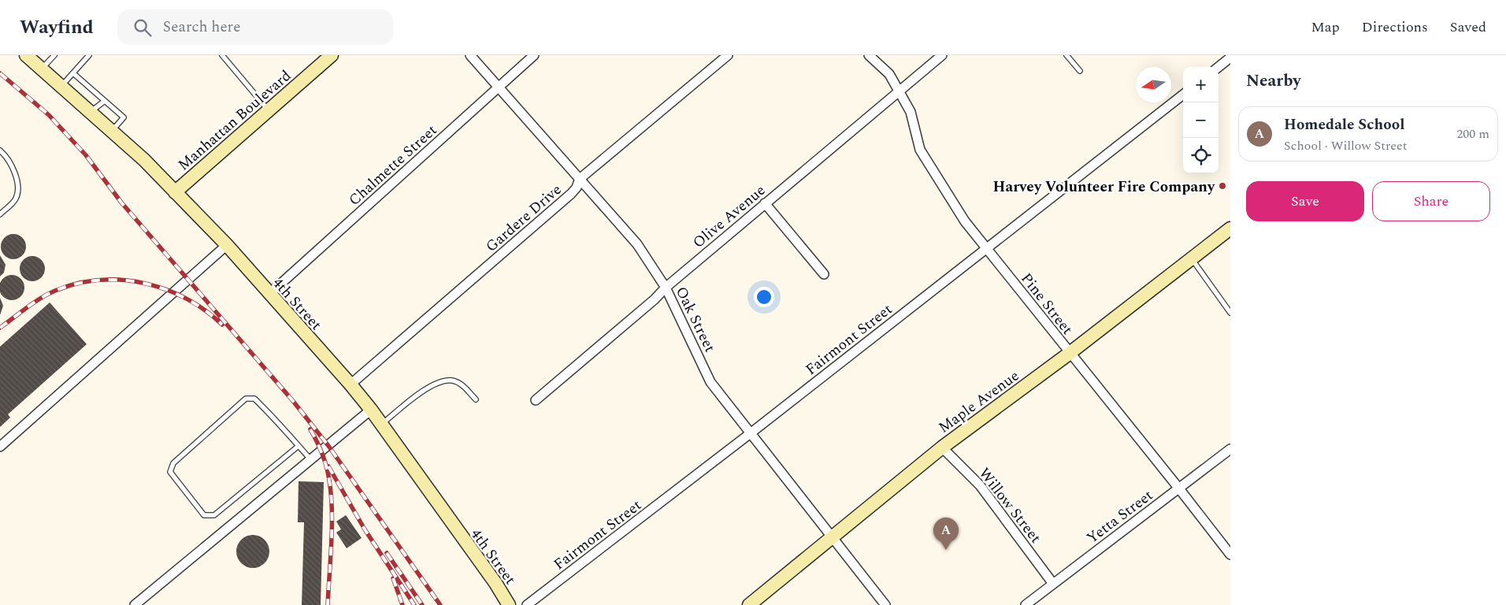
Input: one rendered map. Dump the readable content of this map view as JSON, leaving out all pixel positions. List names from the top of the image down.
{
  "streets": {
    "street": [
      "Manhattan Boulevard",
      "Chalmette Street",
      "Olive Avenue",
      "Gardere Drive",
      "4th Street",
      "Pine Street",
      "Oak Street",
      "Fairmont Street",
      "Maple Avenue",
      "Willow Street",
      "Yetta Street"
    ]
  },
  "crossings": [
    ["Manhattan Boulevard", "4th Street"],
    ["Chalmette Street", "4th Street"],
    ["Chalmette Street", "Oak Street"],
    ["Olive Avenue", "Pine Street"],
    ["Olive Avenue", "Oak Street"],
    ["Gardere Drive", "4th Street"],
    ["Gardere Drive", "Oak Street"],
    ["Pine Street", "Fairmont Street"],
    ["Pine Street", "Maple Avenue"],
    ["Pine Street", "Yetta Street"],
    ["Oak Street", "Fairmont Street"],
    ["Oak Street", "Maple Avenue"],
    ["Maple Avenue", "Willow Street"],
    ["Willow Street", "Yetta Street"]
  ],
  "places": ["Harvey Volunteer Fire Company"],
  "north": "left",
  "page": {
    "header": "Wayfind",
    "search": "Search here",
    "nav": ["Map", "Directions", "Saved"],
    "heading": "Nearby",
    "map_buttons": ["+", "−"],
    "list": [
      {
        "mark": "A",
        "name": "Homedale School",
        "note": "School · Willow Street",
        "value": "200 m"
      }
    ],
    "buttons": ["Save", "Share"],
    "pins": "A"
  }
}
